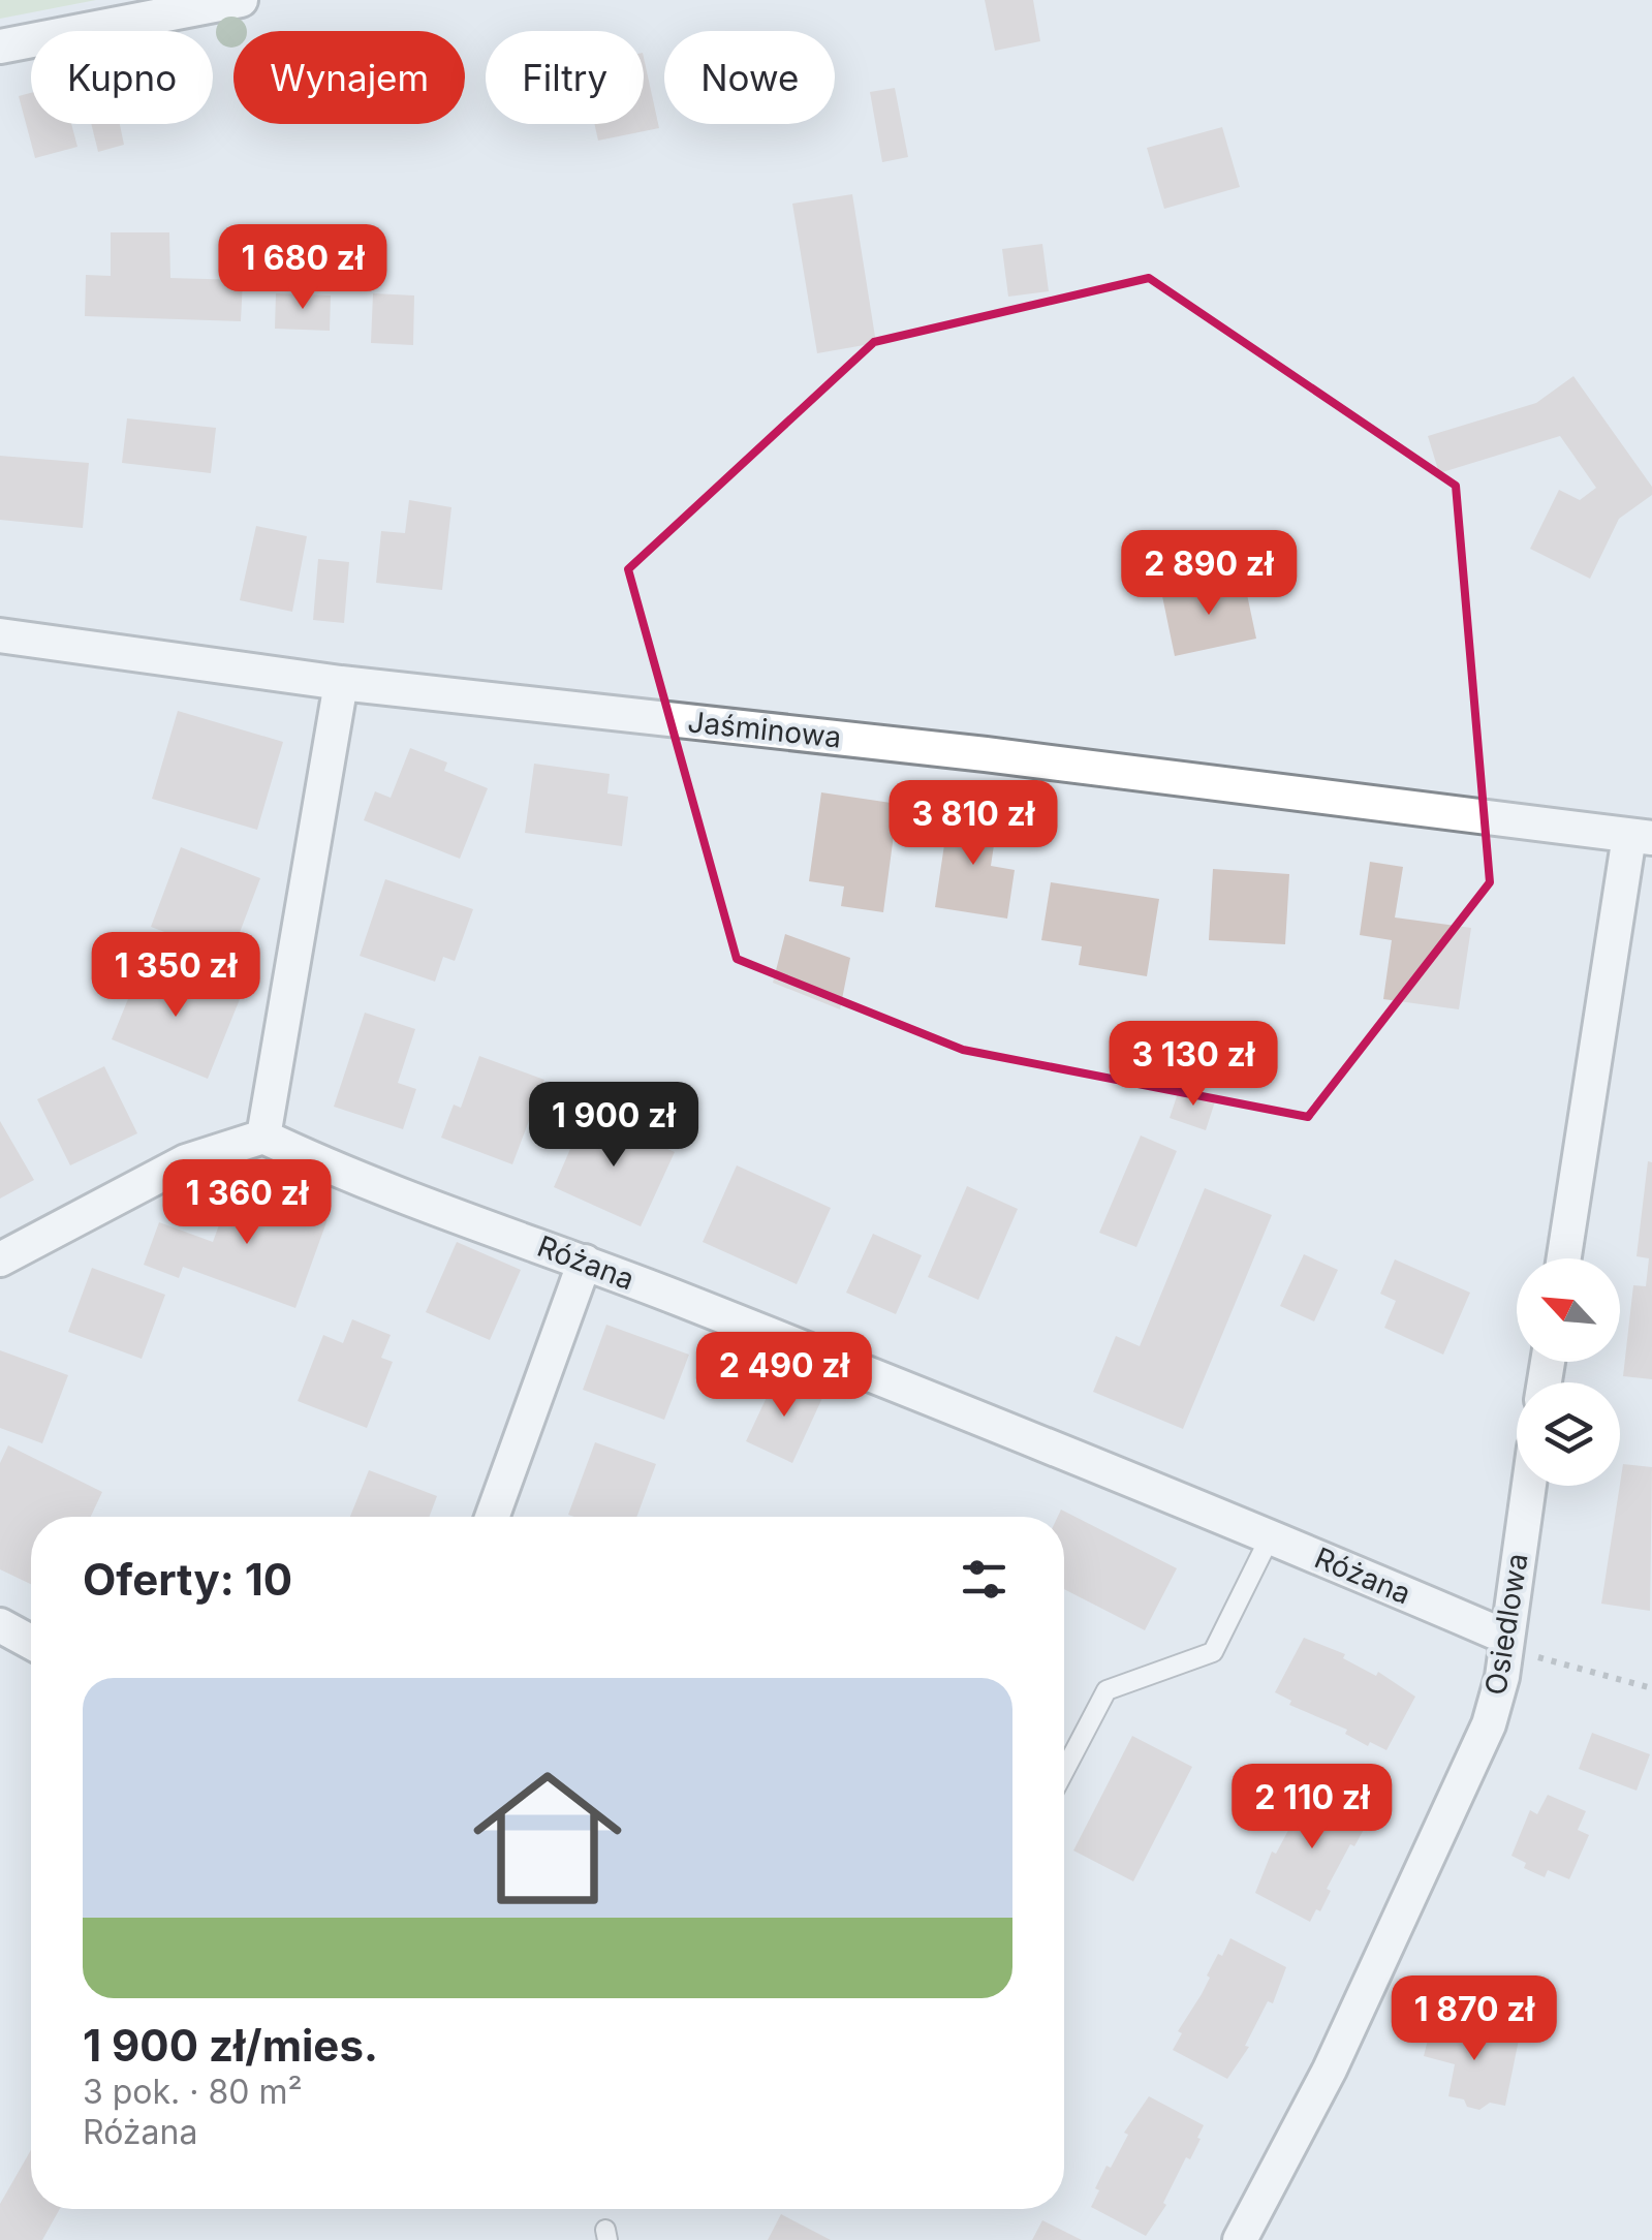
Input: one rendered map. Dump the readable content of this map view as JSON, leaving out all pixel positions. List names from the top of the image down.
{
  "streets": {
    "street": ["Jaśminowa", "Różana", "Osiedlowa"]
  },
  "crossings": [
    ["Różana", "Osiedlowa"]
  ],
  "north": "top left",
  "page": {
    "chip": [
      "Kupno",
      "Wynajem",
      "Filtry",
      "Nowe"
    ],
    "price": [
      "1 680 zł",
      "2 890 zł",
      "3 810 zł",
      "1 350 zł",
      "3 130 zł",
      "1 900 zł",
      "1 360 zł",
      "2 490 zł",
      "2 110 zł",
      "1 870 zł"
    ],
    "heading": "Oferty: 10",
    "list": [
      {
        "name": "1 900 zł/mies.",
        "note": "3 pok. · 80 m² · Różana"
      }
    ]
  }
}
